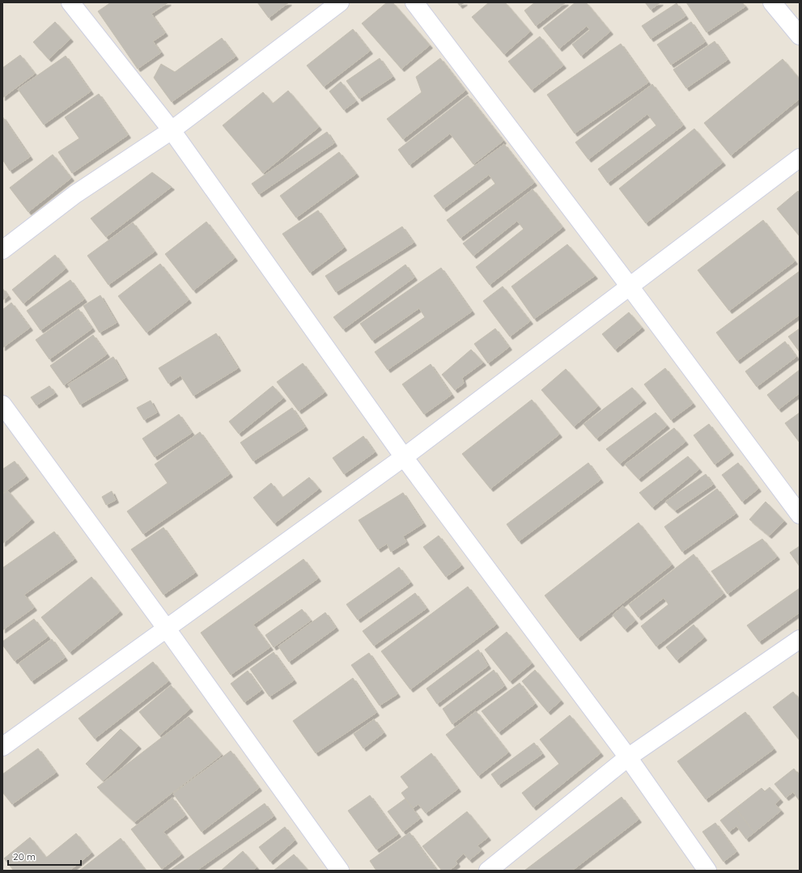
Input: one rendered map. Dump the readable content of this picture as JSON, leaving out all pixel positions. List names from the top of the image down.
{
  "scale_bar": "20 m"
}
